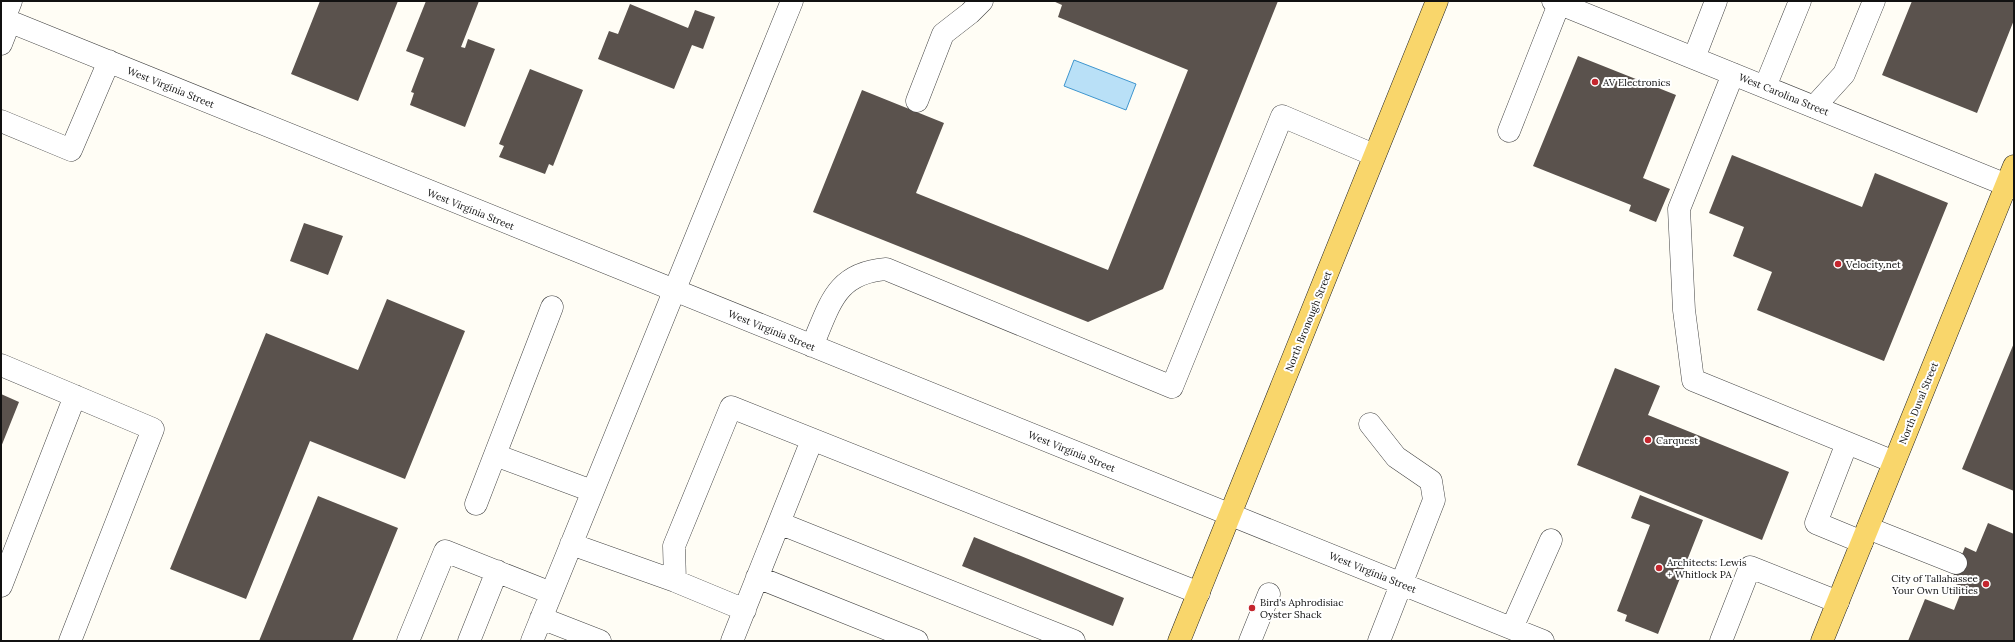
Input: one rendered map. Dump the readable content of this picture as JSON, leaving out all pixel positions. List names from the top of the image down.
{
  "streets": {
    "main road": ["North Bronough Street", "North Duval Street"],
    "street": ["West Virginia Street", "West Carolina Street"]
  },
  "crossings": [
    ["West Virginia Street", "North Bronough Street"],
    ["West Carolina Street", "North Duval Street"]
  ],
  "places": [
    "AV Electronics",
    "Velocity.net",
    "Carquest",
    "Architects: Lewis + Whitlock PA",
    "City of Tallahassee Your Own Utilities",
    "Bird's Aphrodisiac Oyster Shack"
  ]
}
